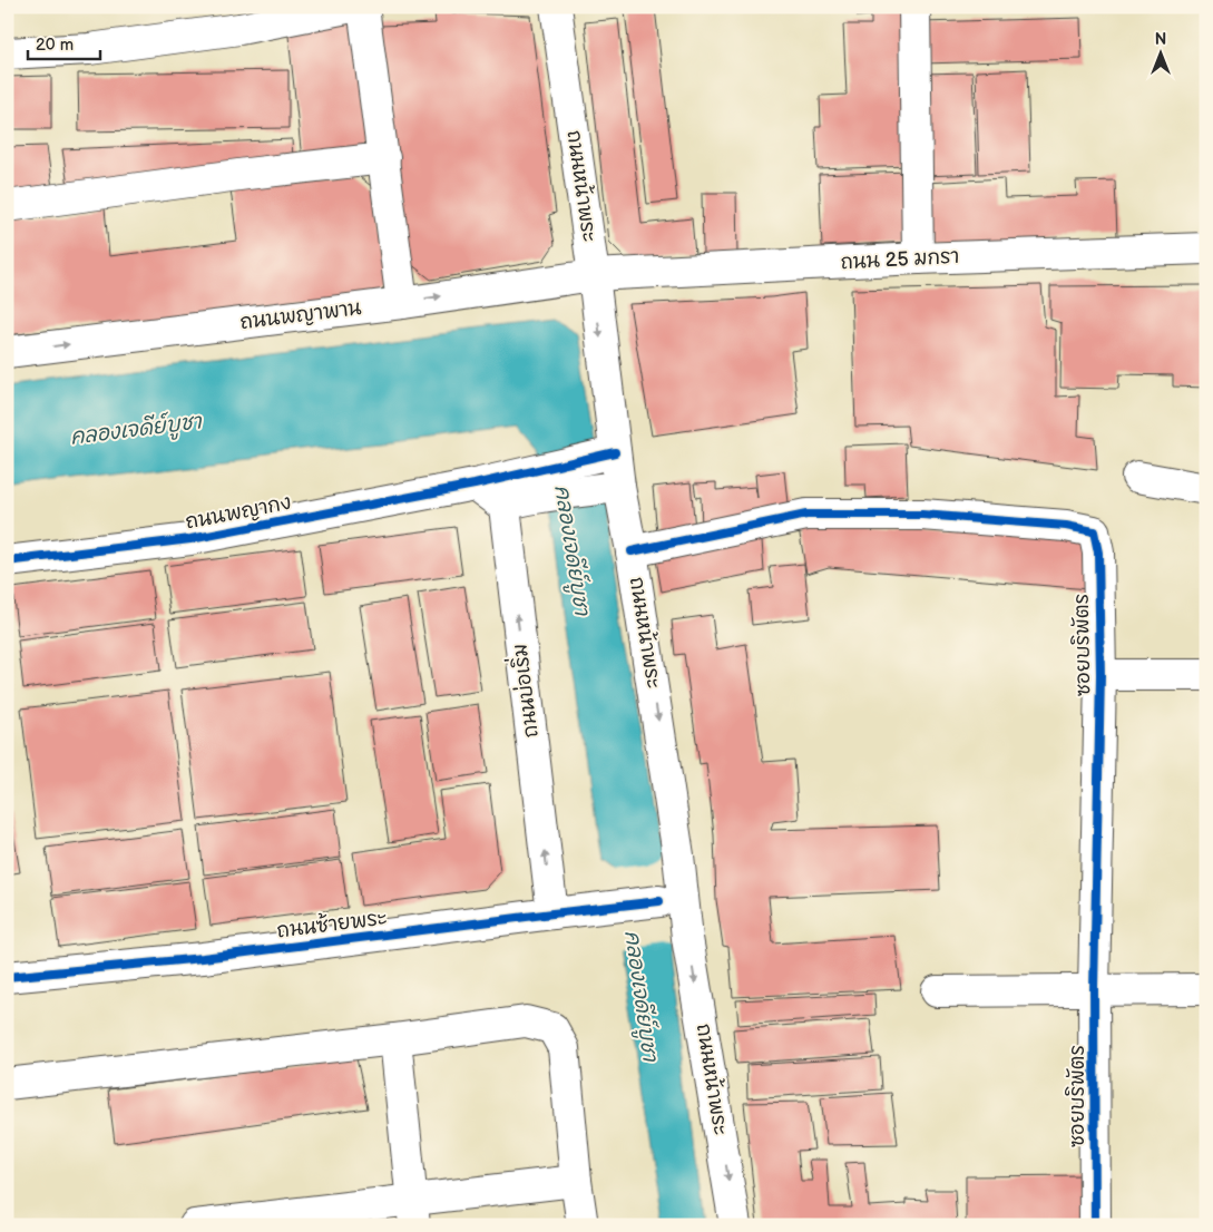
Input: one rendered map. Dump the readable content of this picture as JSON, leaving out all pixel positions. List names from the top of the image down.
{
  "streets": {
    "street": [
      "ถนนหน้าพระ",
      "ถนน 25 มกรา",
      "ถนนพญาพาน",
      "ถนนพญากง",
      "ซอยบริพัตร",
      "ถนนบ่อเริ่ม",
      "ถนนซ้ายพระ"
    ]
  },
  "crossings": [
    ["ถนนหน้าพระ", "ถนน 25 มกรา"],
    ["ถนนหน้าพระ", "ถนนพญาพาน"],
    ["ถนนหน้าพระ", "ถนนพญากง"],
    ["ถนนหน้าพระ", "ซอยบริพัตร"],
    ["ถนน 25 มกรา", "ถนนพญาพาน"],
    ["ถนนบ่อเริ่ม", "ถนนซ้ายพระ"]
  ],
  "one_way": ["ถนนหน้าพระ", "ถนนบ่อเริ่ม"],
  "water": ["คลองเจดีย์บูชา"],
  "scale_bar": "20 m",
  "north": "top"
}
